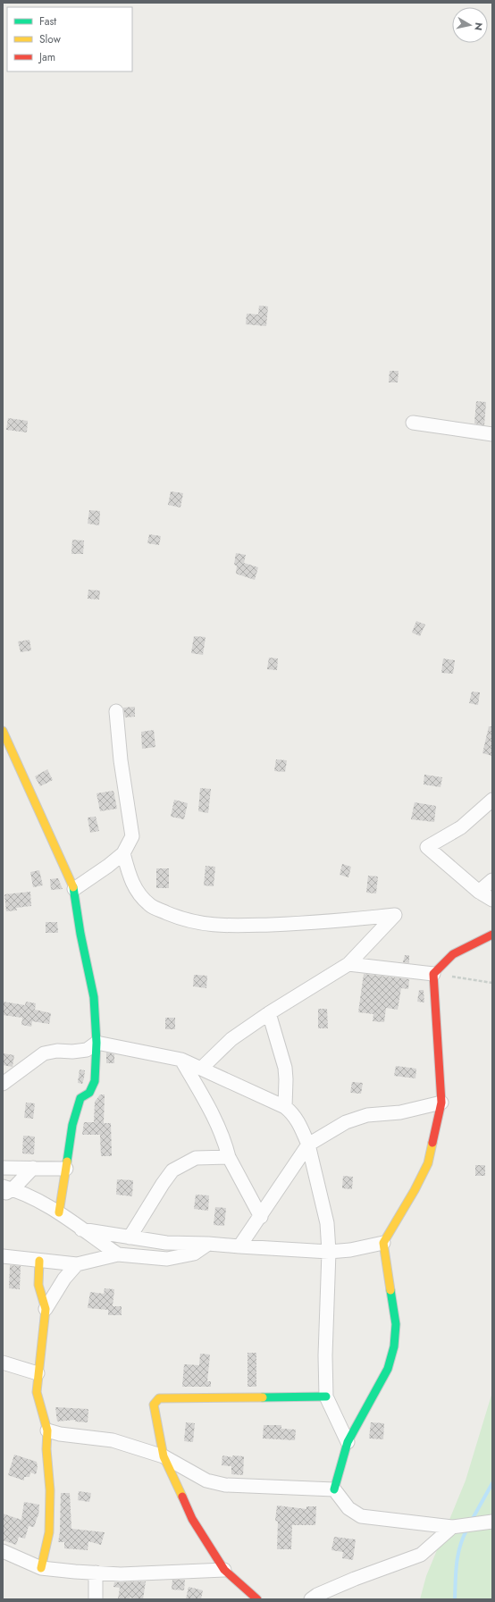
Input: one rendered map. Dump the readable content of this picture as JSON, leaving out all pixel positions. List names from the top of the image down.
{
  "legend": ["Fast", "Slow", "Jam"],
  "north": "right"
}
